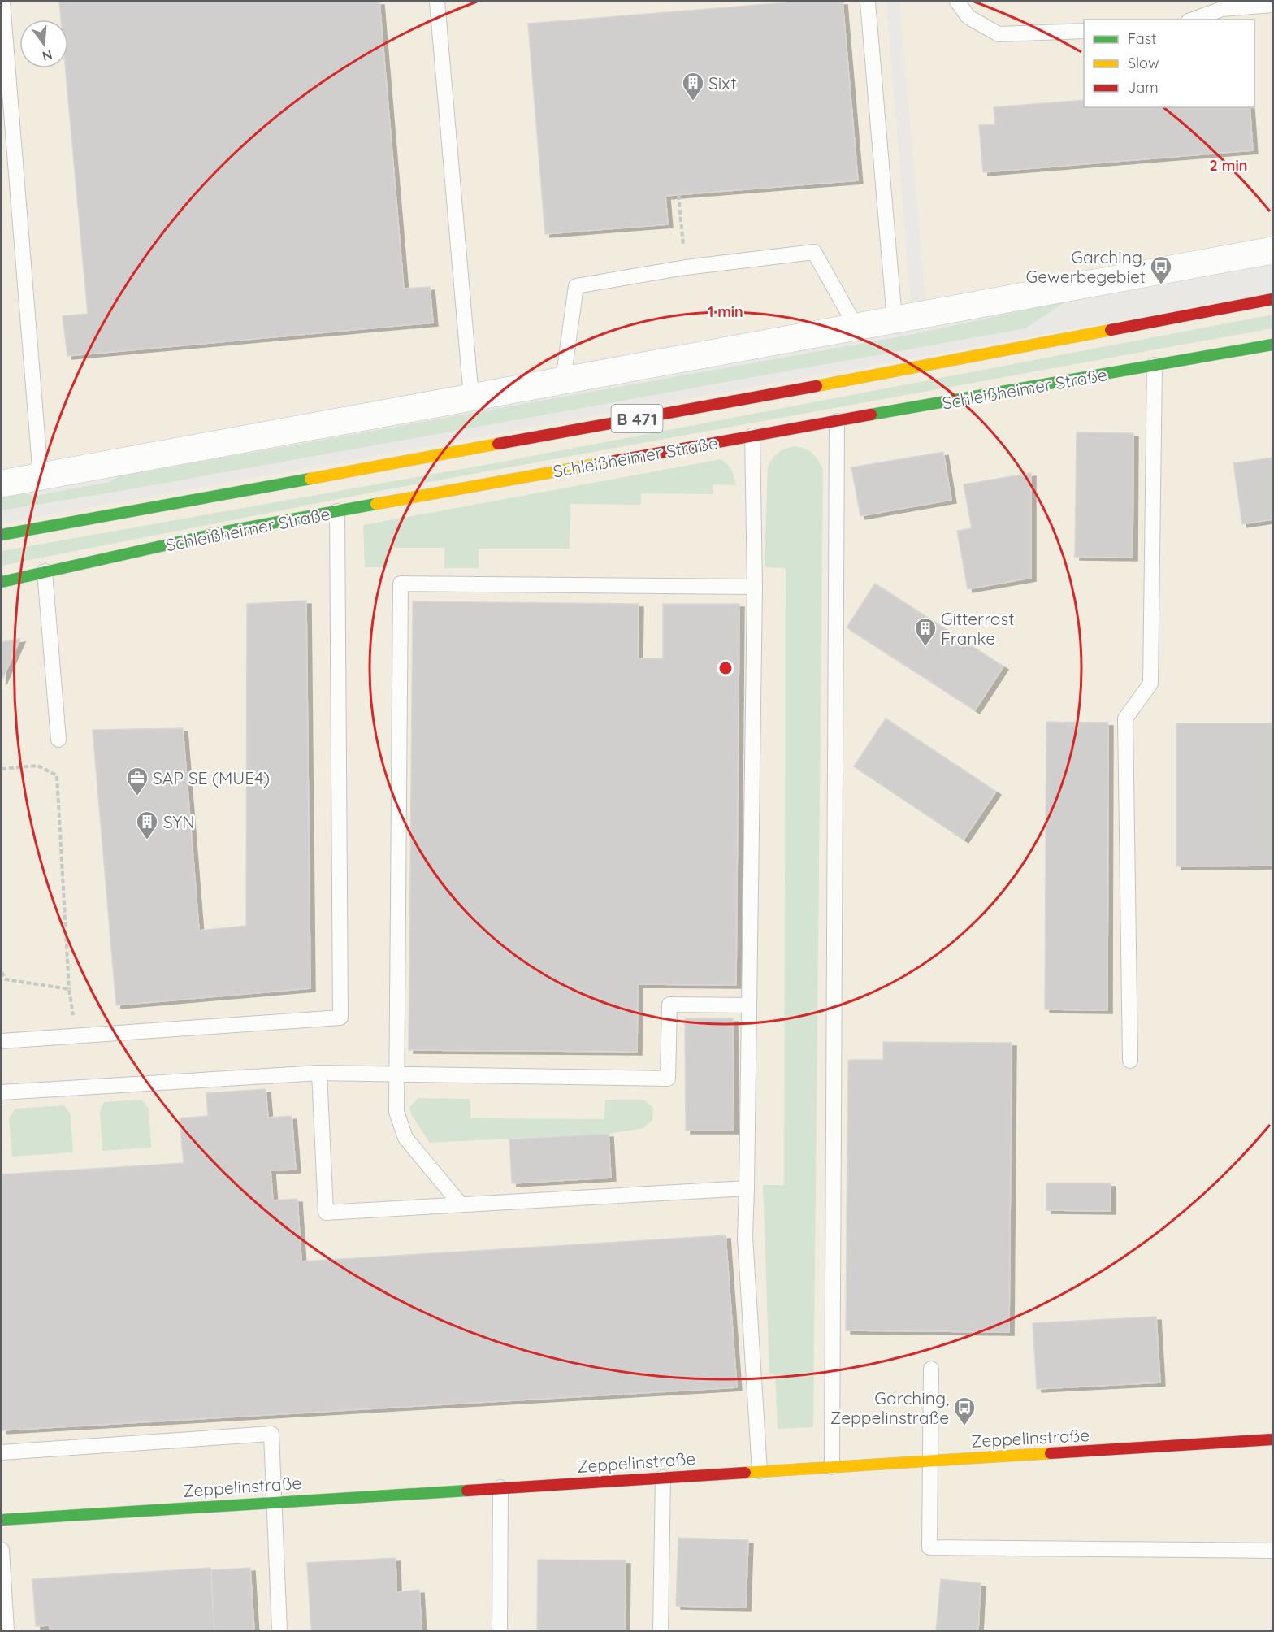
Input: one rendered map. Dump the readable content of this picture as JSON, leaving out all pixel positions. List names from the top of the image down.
{
  "streets": {
    "street": ["Schleißheimer Straße", "B 471", "Zeppelinstraße"]
  },
  "places": {
    "building": ["Sixt", "Gitterrost Franke", "SYN"],
    "bus stop": ["Garching, Gewerbegebiet", "Garching, Zeppelinstraße"],
    "office": ["SAP SE (MUE4)"]
  },
  "legend": ["Fast", "Slow", "Jam"],
  "north": "bottom",
  "rings": ["2 min", "1 min"]
}
